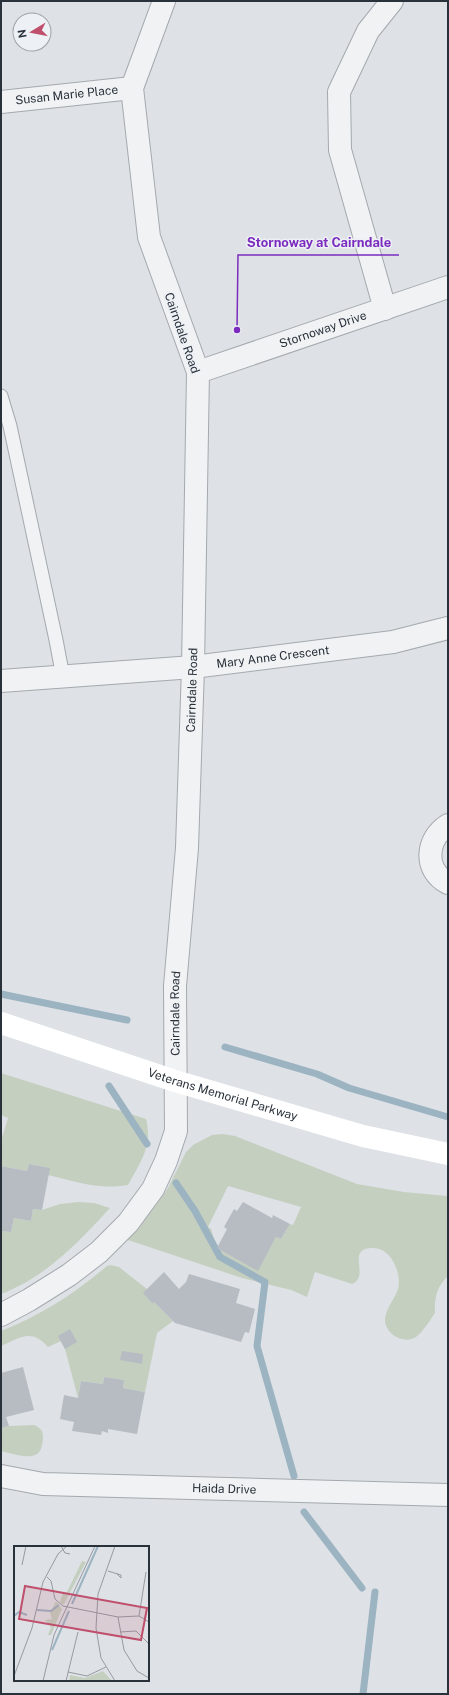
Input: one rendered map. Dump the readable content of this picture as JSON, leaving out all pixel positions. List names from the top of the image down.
{
  "streets": {
    "main road": ["Veterans Memorial Parkway"],
    "street": [
      "Susan Marie Place",
      "Stornoway Drive",
      "Cairndale Road",
      "Mary Anne Crescent",
      "Haida Drive"
    ]
  },
  "crossings": [
    ["Susan Marie Place", "Cairndale Road"],
    ["Stornoway Drive", "Cairndale Road"],
    ["Cairndale Road", "Mary Anne Crescent"],
    ["Cairndale Road", "Veterans Memorial Parkway"]
  ],
  "places": ["Stornoway at Cairndale"],
  "north": "left"
}
